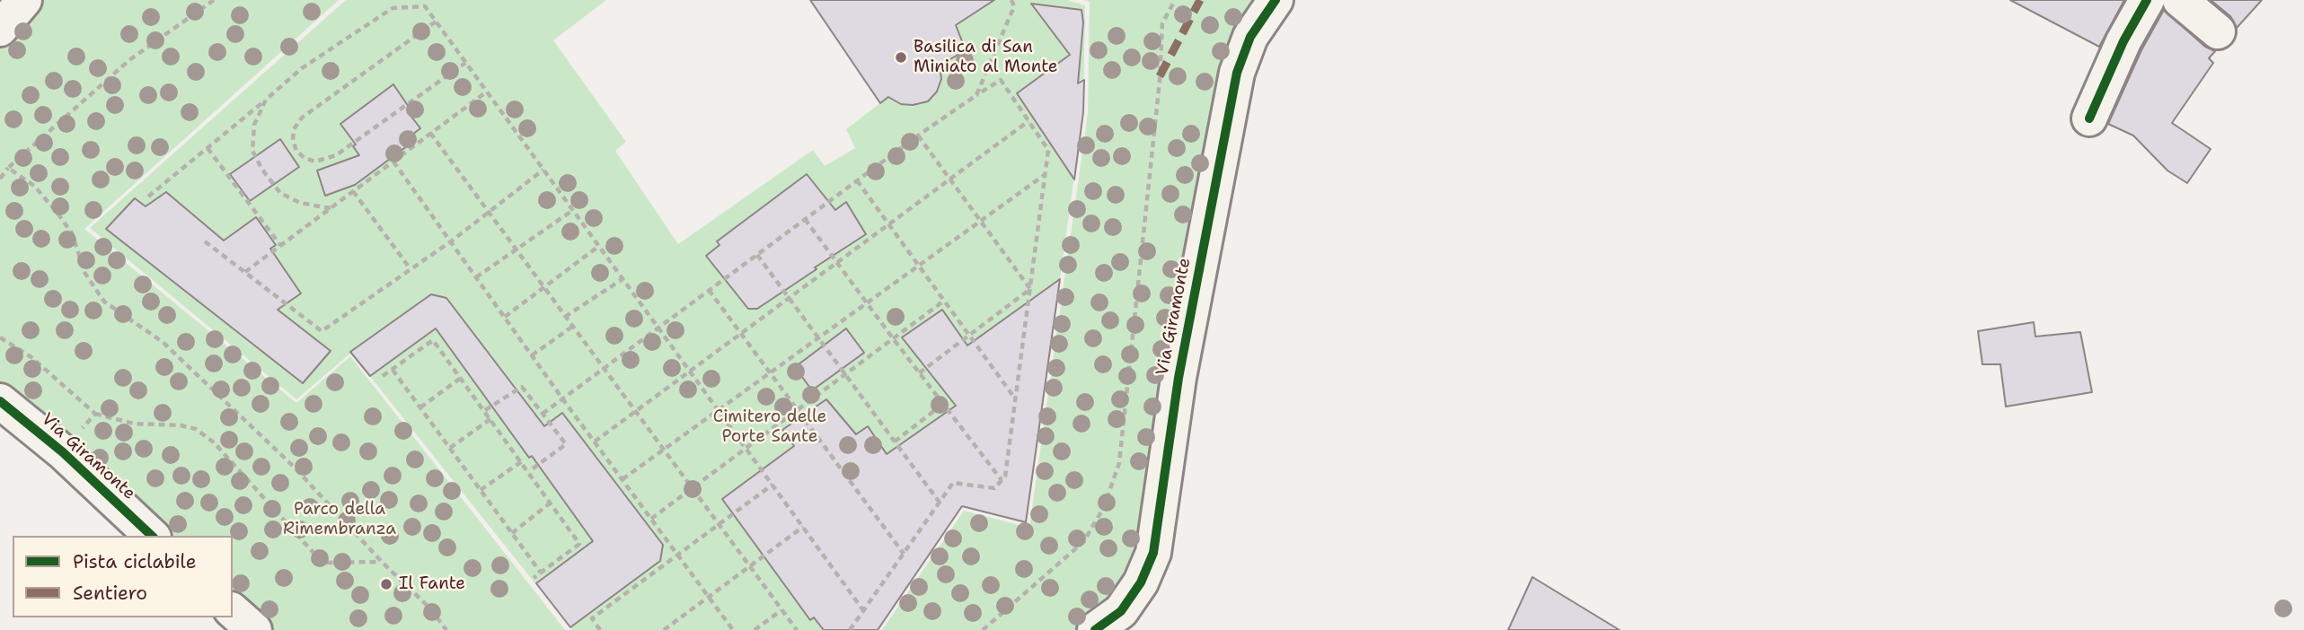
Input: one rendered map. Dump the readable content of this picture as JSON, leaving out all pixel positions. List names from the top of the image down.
{
  "streets": {
    "street": ["Via Giramonte"]
  },
  "parks": ["Cimitero delle Porte Sante", "Parco della Rimembranza"],
  "places": ["Basilica di San Miniato al Monte", "Il Fante"],
  "legend": ["Pista ciclabile", "Sentiero"]
}
